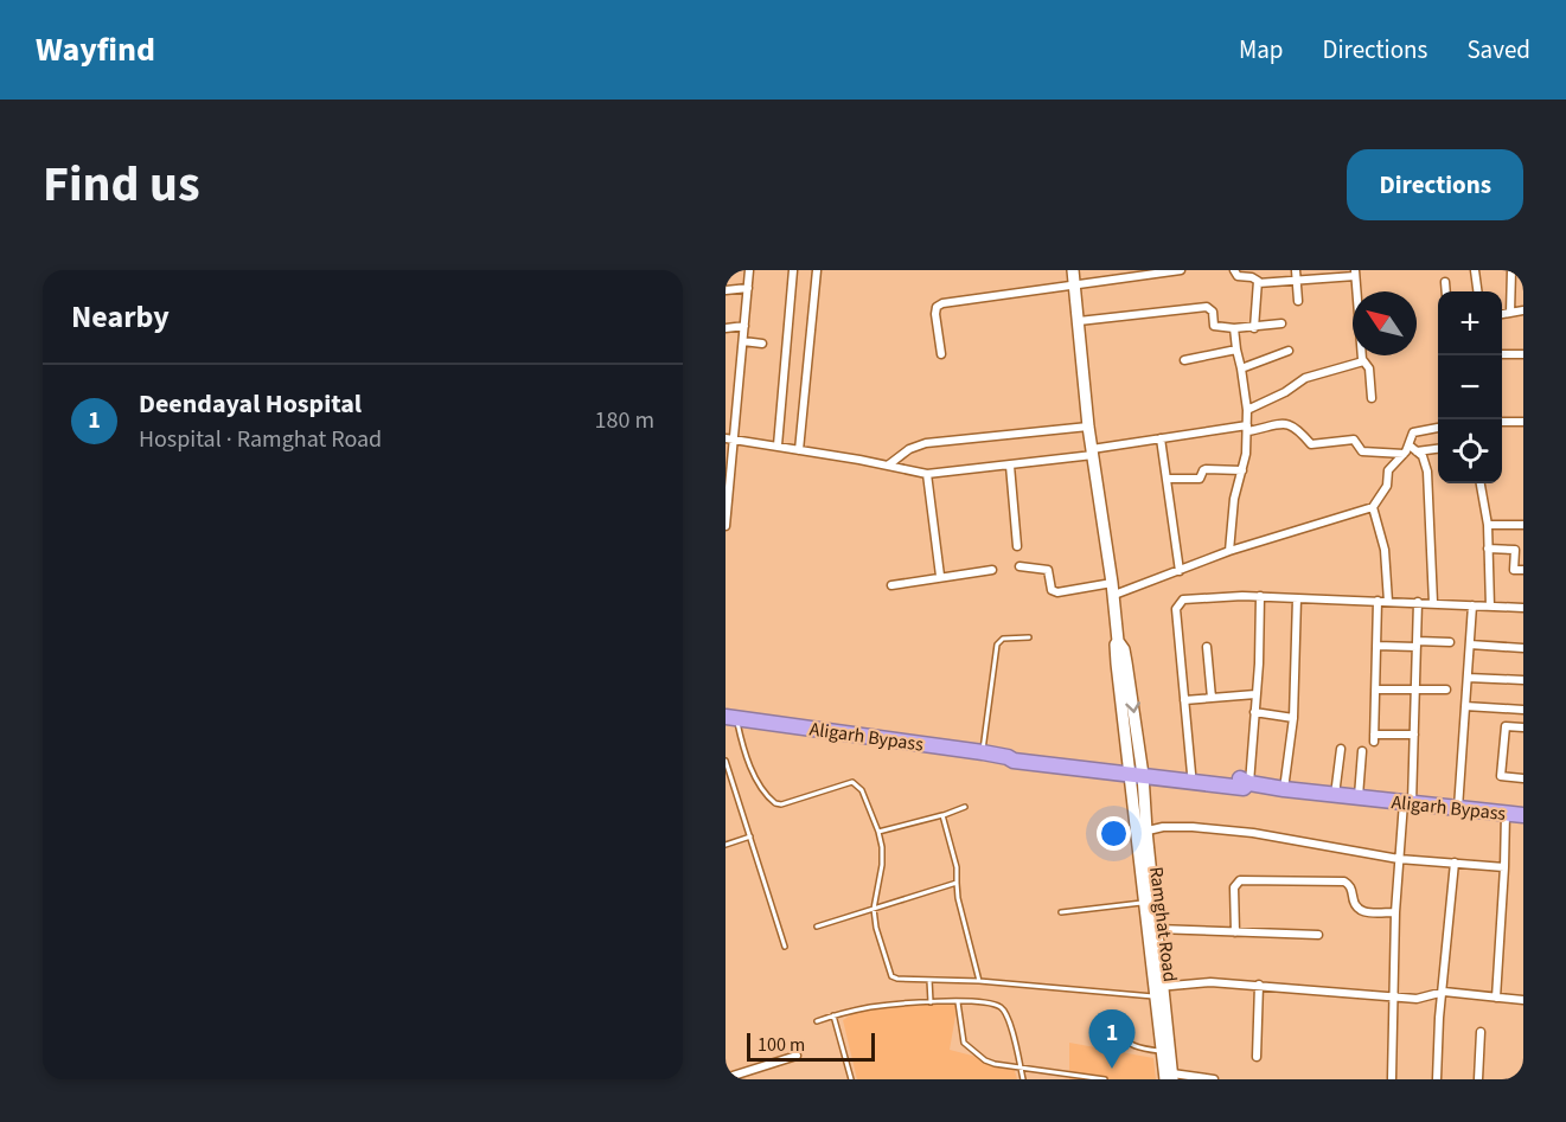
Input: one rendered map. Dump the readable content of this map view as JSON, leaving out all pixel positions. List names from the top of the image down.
{
  "streets": {
    "highway": ["Aligarh Bypass"],
    "main road": ["Ramghat Road"]
  },
  "crossings": [
    ["Aligarh Bypass", "Ramghat Road"]
  ],
  "scale_bar": "100 m",
  "north": "top left",
  "page": {
    "header": "Wayfind",
    "nav": ["Map", "Directions", "Saved"],
    "title": "Find us",
    "buttons": "Directions",
    "heading": "Nearby",
    "map_buttons": ["+", "−"],
    "list": [
      {
        "mark": "1",
        "name": "Deendayal Hospital",
        "note": "Hospital · Ramghat Road",
        "value": "180 m"
      }
    ],
    "pins": "1",
    "scale": "100 m"
  }
}
